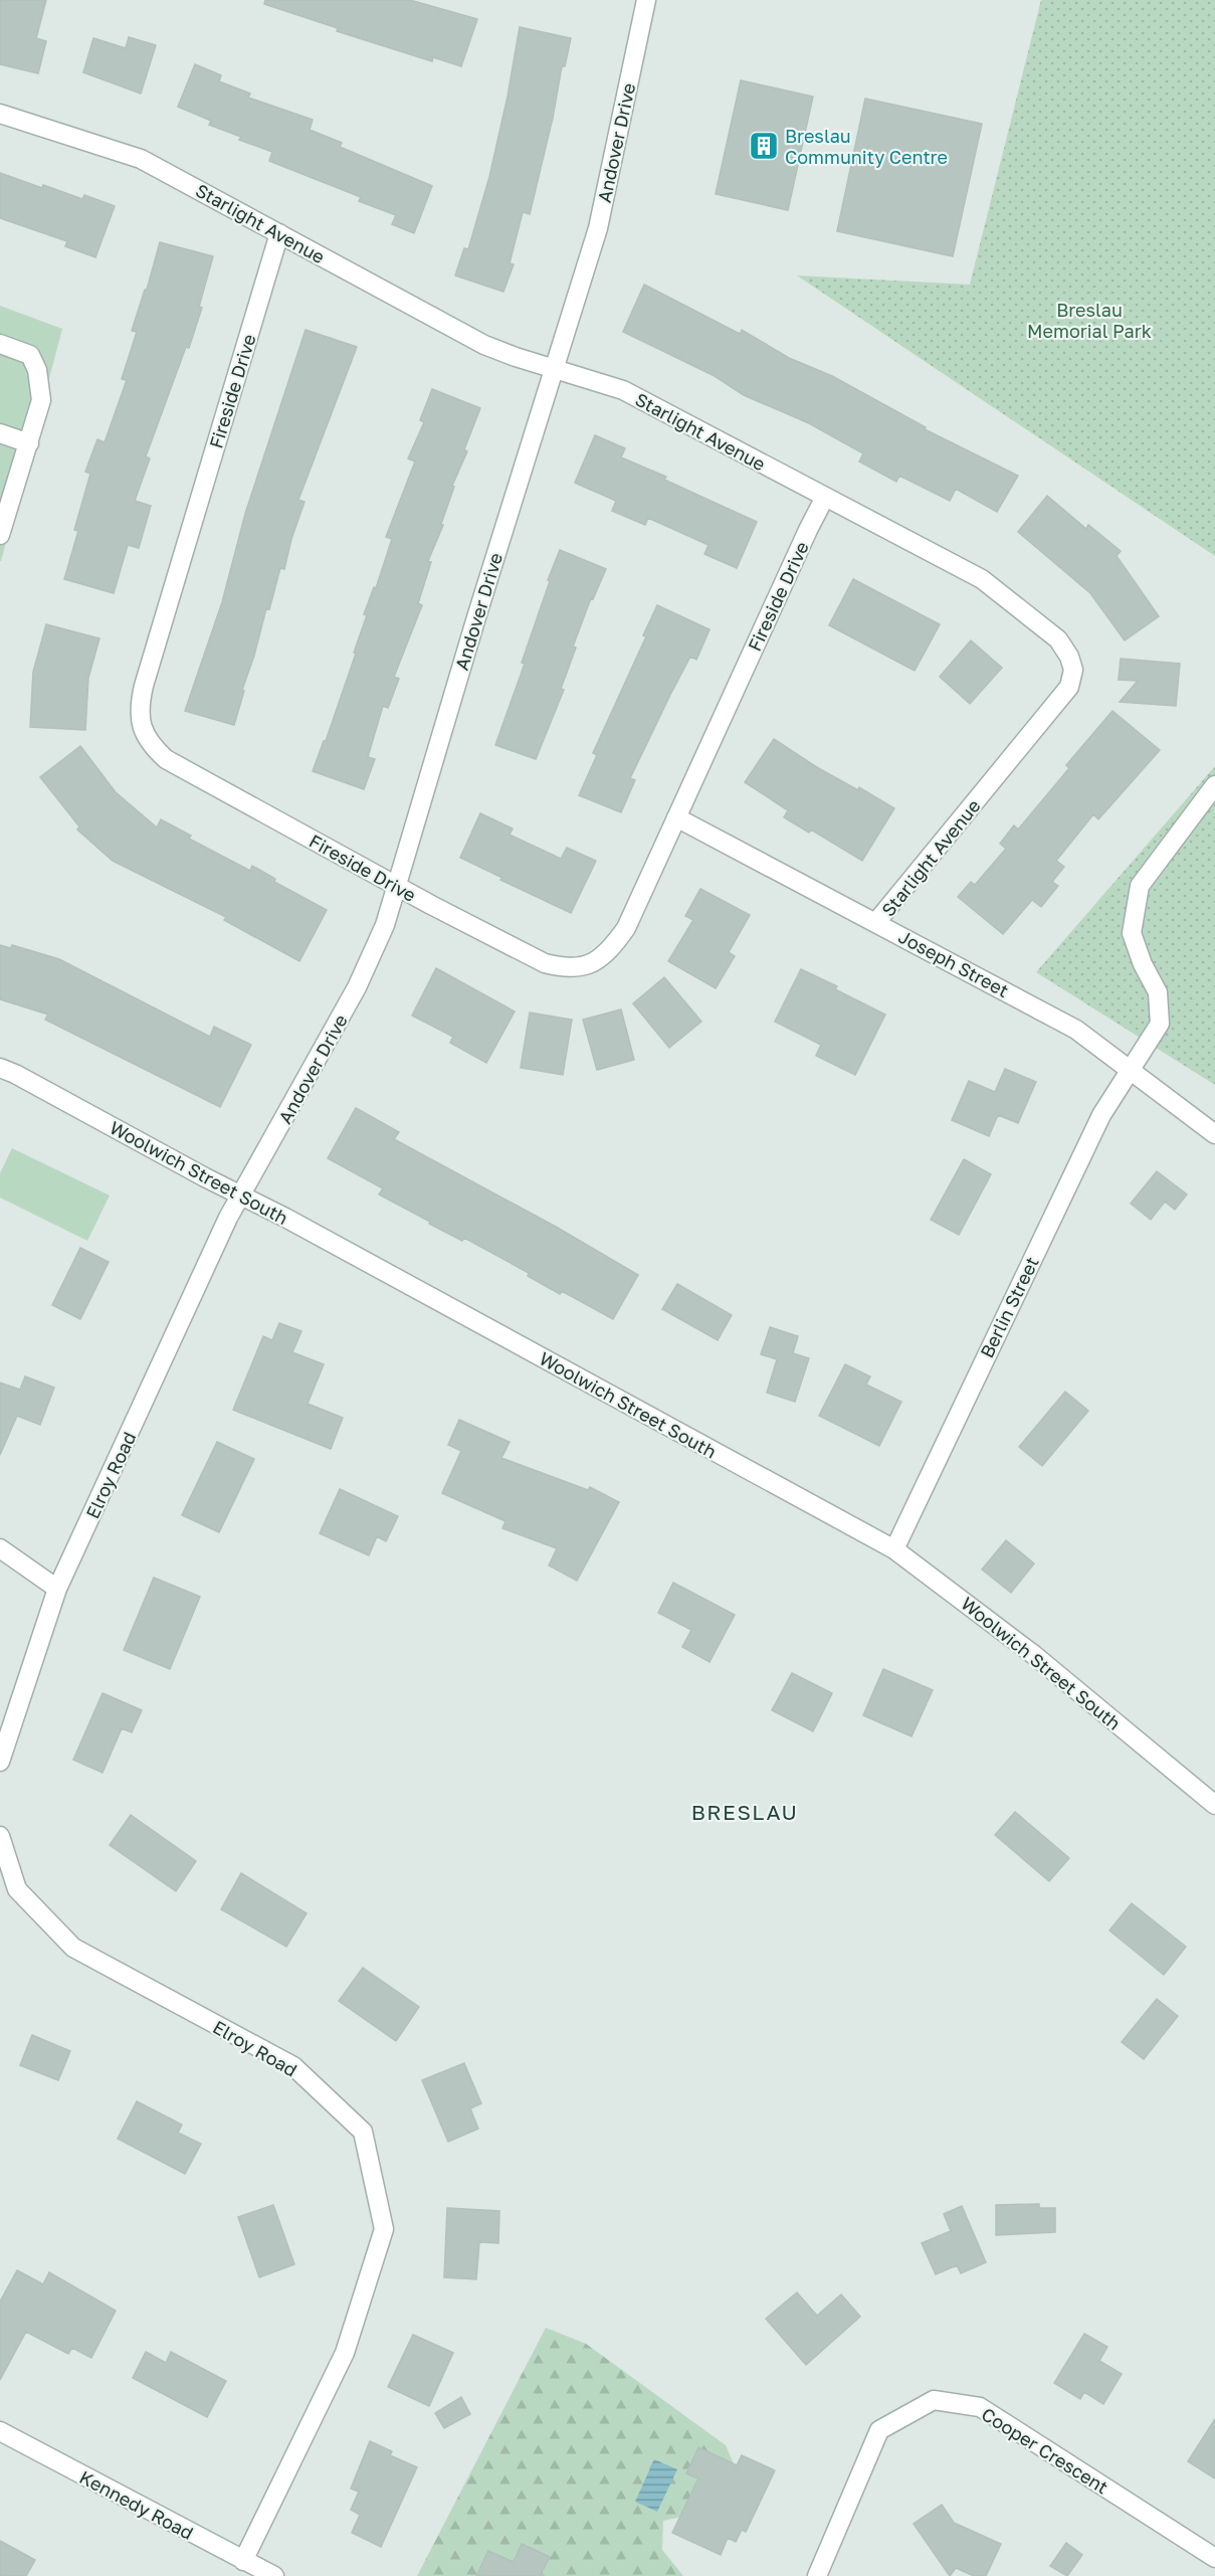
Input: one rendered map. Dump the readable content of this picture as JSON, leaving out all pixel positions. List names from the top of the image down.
{
  "streets": {
    "street": [
      "Andover Drive",
      "Starlight Avenue",
      "Fireside Drive",
      "Joseph Street",
      "Woolwich Street South",
      "Berlin Street",
      "Elroy Road",
      "Cooper Crescent",
      "Kennedy Road"
    ]
  },
  "crossings": [
    ["Andover Drive", "Starlight Avenue"],
    ["Andover Drive", "Fireside Drive"],
    ["Andover Drive", "Woolwich Street South"],
    ["Andover Drive", "Elroy Road"],
    ["Starlight Avenue", "Fireside Drive"],
    ["Starlight Avenue", "Joseph Street"],
    ["Fireside Drive", "Joseph Street"],
    ["Joseph Street", "Berlin Street"],
    ["Woolwich Street South", "Berlin Street"],
    ["Woolwich Street South", "Elroy Road"],
    ["Elroy Road", "Kennedy Road"]
  ],
  "districts": ["BRESLAU"],
  "parks": ["Breslau Memorial Park"],
  "places": {
    "building": ["Breslau Community Centre"]
  }
}
